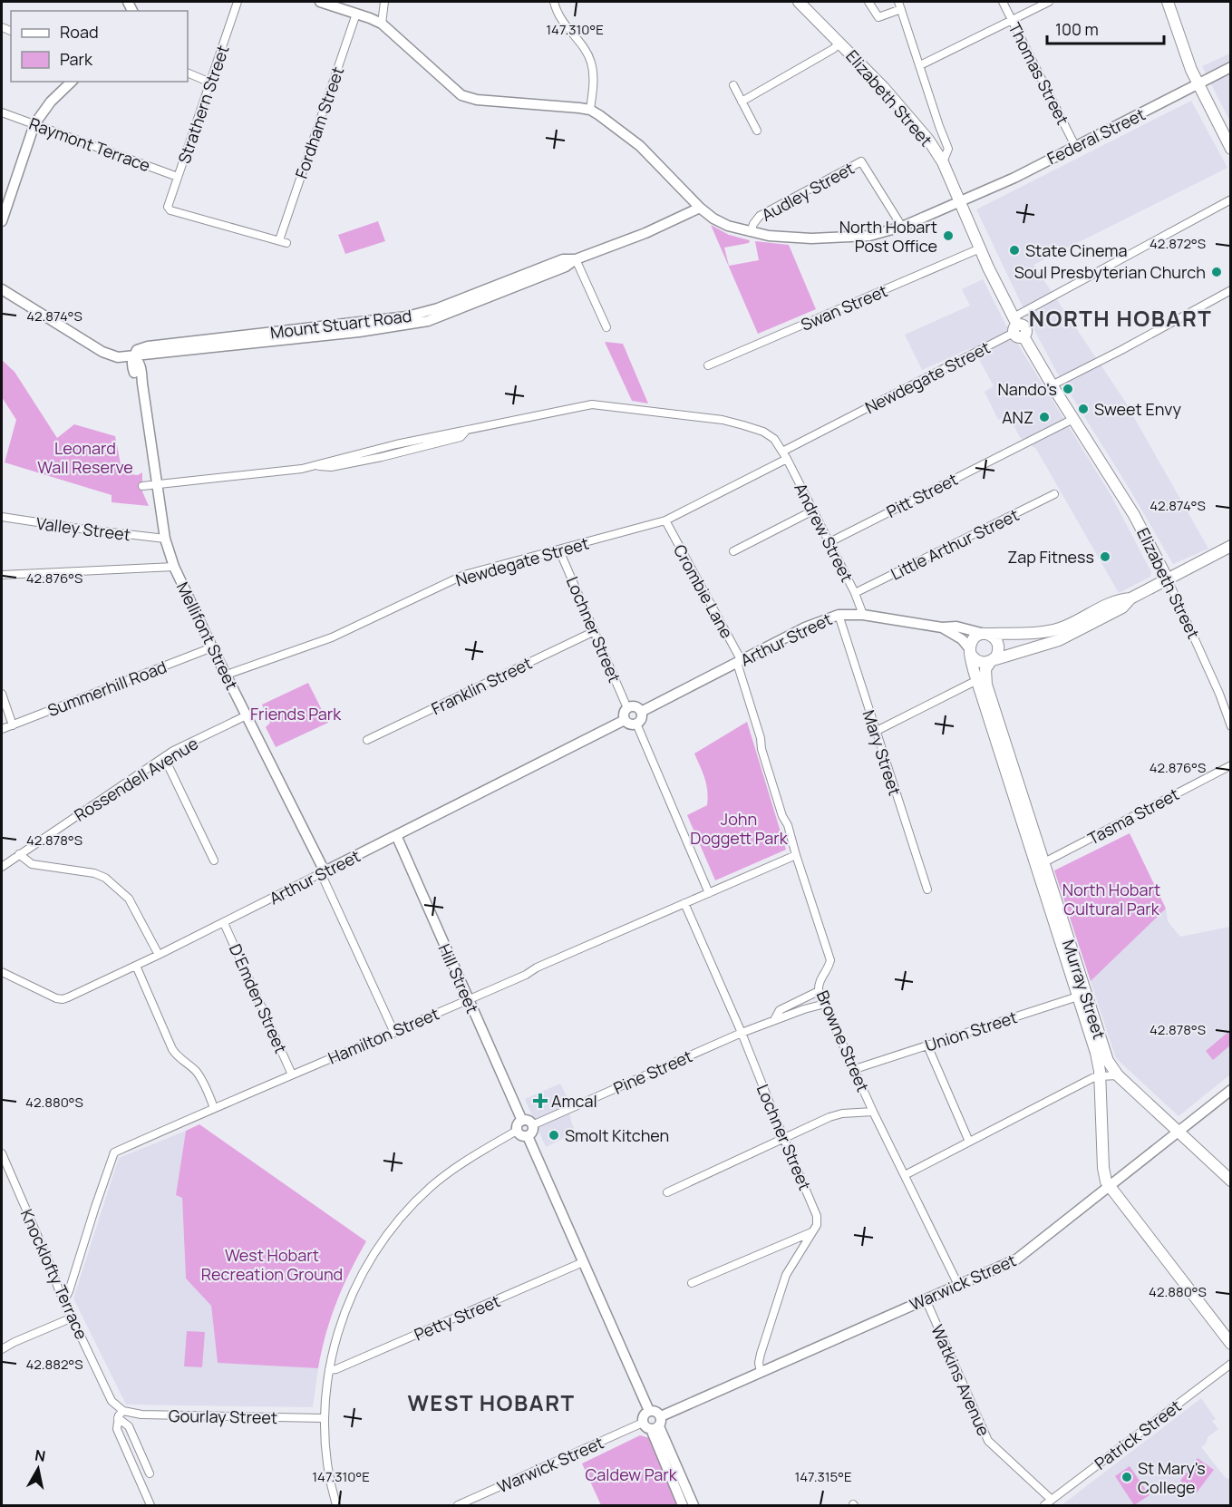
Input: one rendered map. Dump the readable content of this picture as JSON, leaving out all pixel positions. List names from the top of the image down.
{
  "streets": {
    "main road": ["Elizabeth Street", "Murray Street"],
    "street": [
      "Thomas Street",
      "Strathern Street",
      "Fordham Street",
      "Federal Street",
      "Raymont Terrace",
      "Audley Street",
      "Swan Street",
      "Mount Stuart Road",
      "Newdegate Street",
      "Pitt Street",
      "Valley Street",
      "Andrew Street",
      "Little Arthur Street",
      "Crombie Lane",
      "Lochner Street",
      "Mellifont Street",
      "Arthur Street",
      "Franklin Street",
      "Summerhill Road",
      "Mary Street",
      "Rossendell Avenue",
      "Tasma Street",
      "Hill Street",
      "D'Emden Street",
      "Union Street",
      "Hamilton Street",
      "Browne Street",
      "Pine Street",
      "Knocklofty Terrace",
      "Warwick Street",
      "Petty Street",
      "Watkins Avenue",
      "Gourlay Street",
      "Patrick Street"
    ]
  },
  "crossings": [
    ["Thomas Street", "Federal Street"],
    ["Elizabeth Street", "Federal Street"],
    ["Elizabeth Street", "Swan Street"],
    ["Elizabeth Street", "Newdegate Street"],
    ["Elizabeth Street", "Pitt Street"],
    ["Strathern Street", "Fordham Street"],
    ["Strathern Street", "Raymont Terrace"],
    ["Federal Street", "Audley Street"],
    ["Federal Street", "Mount Stuart Road"],
    ["Mount Stuart Road", "Mellifont Street"],
    ["Newdegate Street", "Andrew Street"],
    ["Newdegate Street", "Crombie Lane"],
    ["Newdegate Street", "Lochner Street"],
    ["Newdegate Street", "Mellifont Street"],
    ["Pitt Street", "Andrew Street"],
    ["Valley Street", "Mellifont Street"],
    ["Andrew Street", "Little Arthur Street"],
    ["Andrew Street", "Mellifont Street"],
    ["Andrew Street", "Arthur Street"],
    ["Crombie Lane", "Arthur Street"],
    ["Crombie Lane", "Browne Street"],
    ["Lochner Street", "Arthur Street"],
    ["Lochner Street", "Franklin Street"],
    ["Lochner Street", "Hamilton Street"],
    ["Lochner Street", "Pine Street"],
    ["Lochner Street", "Warwick Street"],
    ["Mellifont Street", "Arthur Street"],
    ["Mellifont Street", "Summerhill Road"],
    ["Mellifont Street", "Rossendell Avenue"],
    ["Arthur Street", "Mary Street"],
    ["Arthur Street", "Hill Street"],
    ["Arthur Street", "Murray Street"],
    ["Arthur Street", "D'Emden Street"],
    ["Arthur Street", "Browne Street"],
    ["Tasma Street", "Murray Street"],
    ["Hill Street", "Hamilton Street"],
    ["Hill Street", "Pine Street"],
    ["Murray Street", "Union Street"],
    ["Murray Street", "Warwick Street"],
    ["D'Emden Street", "Hamilton Street"],
    ["Union Street", "Browne Street"],
    ["Hamilton Street", "Browne Street"],
    ["Hamilton Street", "Knocklofty Terrace"],
    ["Browne Street", "Pine Street"],
    ["Browne Street", "Warwick Street"],
    ["Knocklofty Terrace", "Gourlay Street"],
    ["Warwick Street", "Watkins Avenue"],
    ["Watkins Avenue", "Patrick Street"]
  ],
  "districts": ["NORTH HOBART", "WEST HOBART"],
  "parks": [
    "Leonard Wall Reserve",
    "Friends Park",
    "John Doggett Park",
    "North Hobart Cultural Park",
    "West Hobart Recreation Ground",
    "Caldew Park"
  ],
  "places": {
    "other": [
      "North Hobart Post Office",
      "State Cinema",
      "Soul Presbyterian Church",
      "Nando's",
      "Sweet Envy",
      "ANZ",
      "Zap Fitness",
      "Smolt Kitchen",
      "St Mary's College"
    ],
    "health": ["Amcal"]
  },
  "legend": ["Road", "Park"],
  "scale_bar": "100 m",
  "north": "top",
  "coordinates": [
    "147.310°E",
    "42.872°S",
    "42.874°S",
    "42.876°S",
    "42.878°S",
    "42.880°S",
    "42.882°S",
    "147.315°E"
  ]
}
